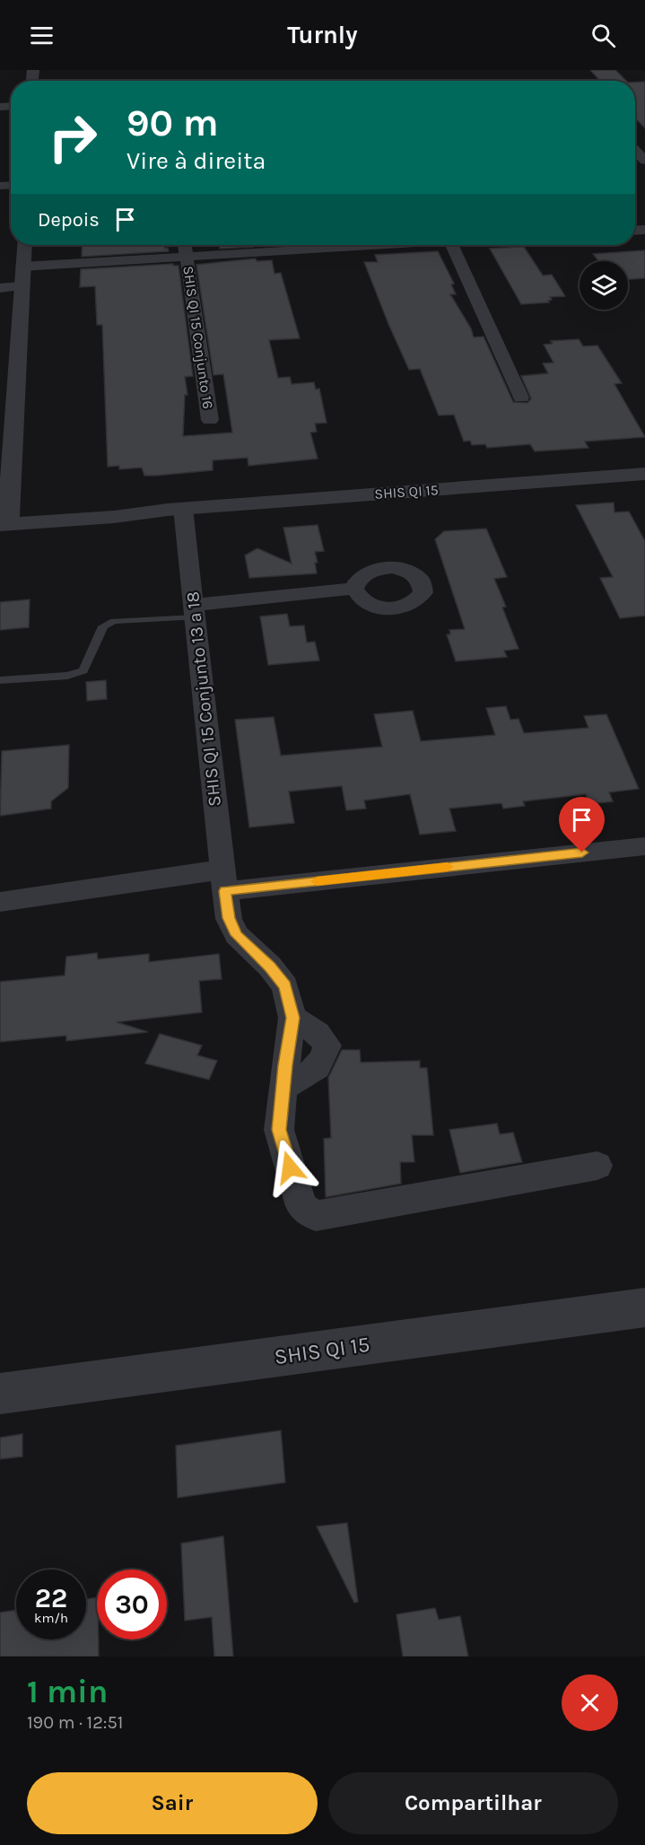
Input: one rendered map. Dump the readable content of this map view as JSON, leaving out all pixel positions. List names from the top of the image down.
{
  "streets": {
    "street": ["SHIS QI 15 Conjunto 16", "SHIS QI 15", "SHIS QI 15 Conjunto 13 a 18"]
  },
  "crossings": [
    ["SHIS QI 15", "SHIS QI 15 Conjunto 13 a 18"]
  ],
  "page": {
    "header": "Turnly",
    "turn": ["90 m", "Vire à direita"],
    "then": "Depois",
    "speed": "22 km/h",
    "limit": "30",
    "heading": ["1 min", "190 m · 12:51"],
    "buttons": ["Sair", "Compartilhar"]
  }
}
